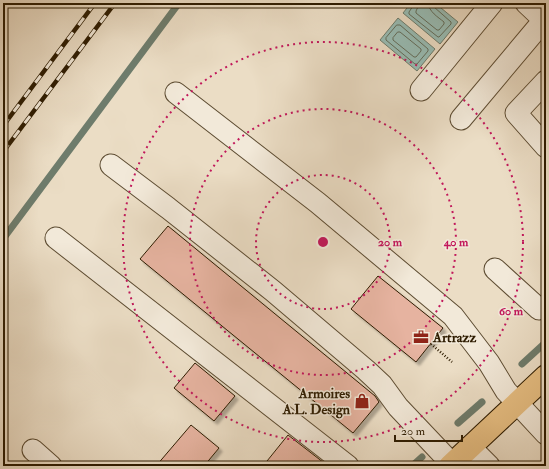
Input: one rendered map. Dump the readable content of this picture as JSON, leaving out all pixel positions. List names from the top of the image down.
{
  "places": {
    "office": ["Artrazz"],
    "shop": ["Armoires A.L. Design"]
  },
  "scale_bar": "20 m",
  "rings": ["20 m", "40 m", "60 m"]
}
